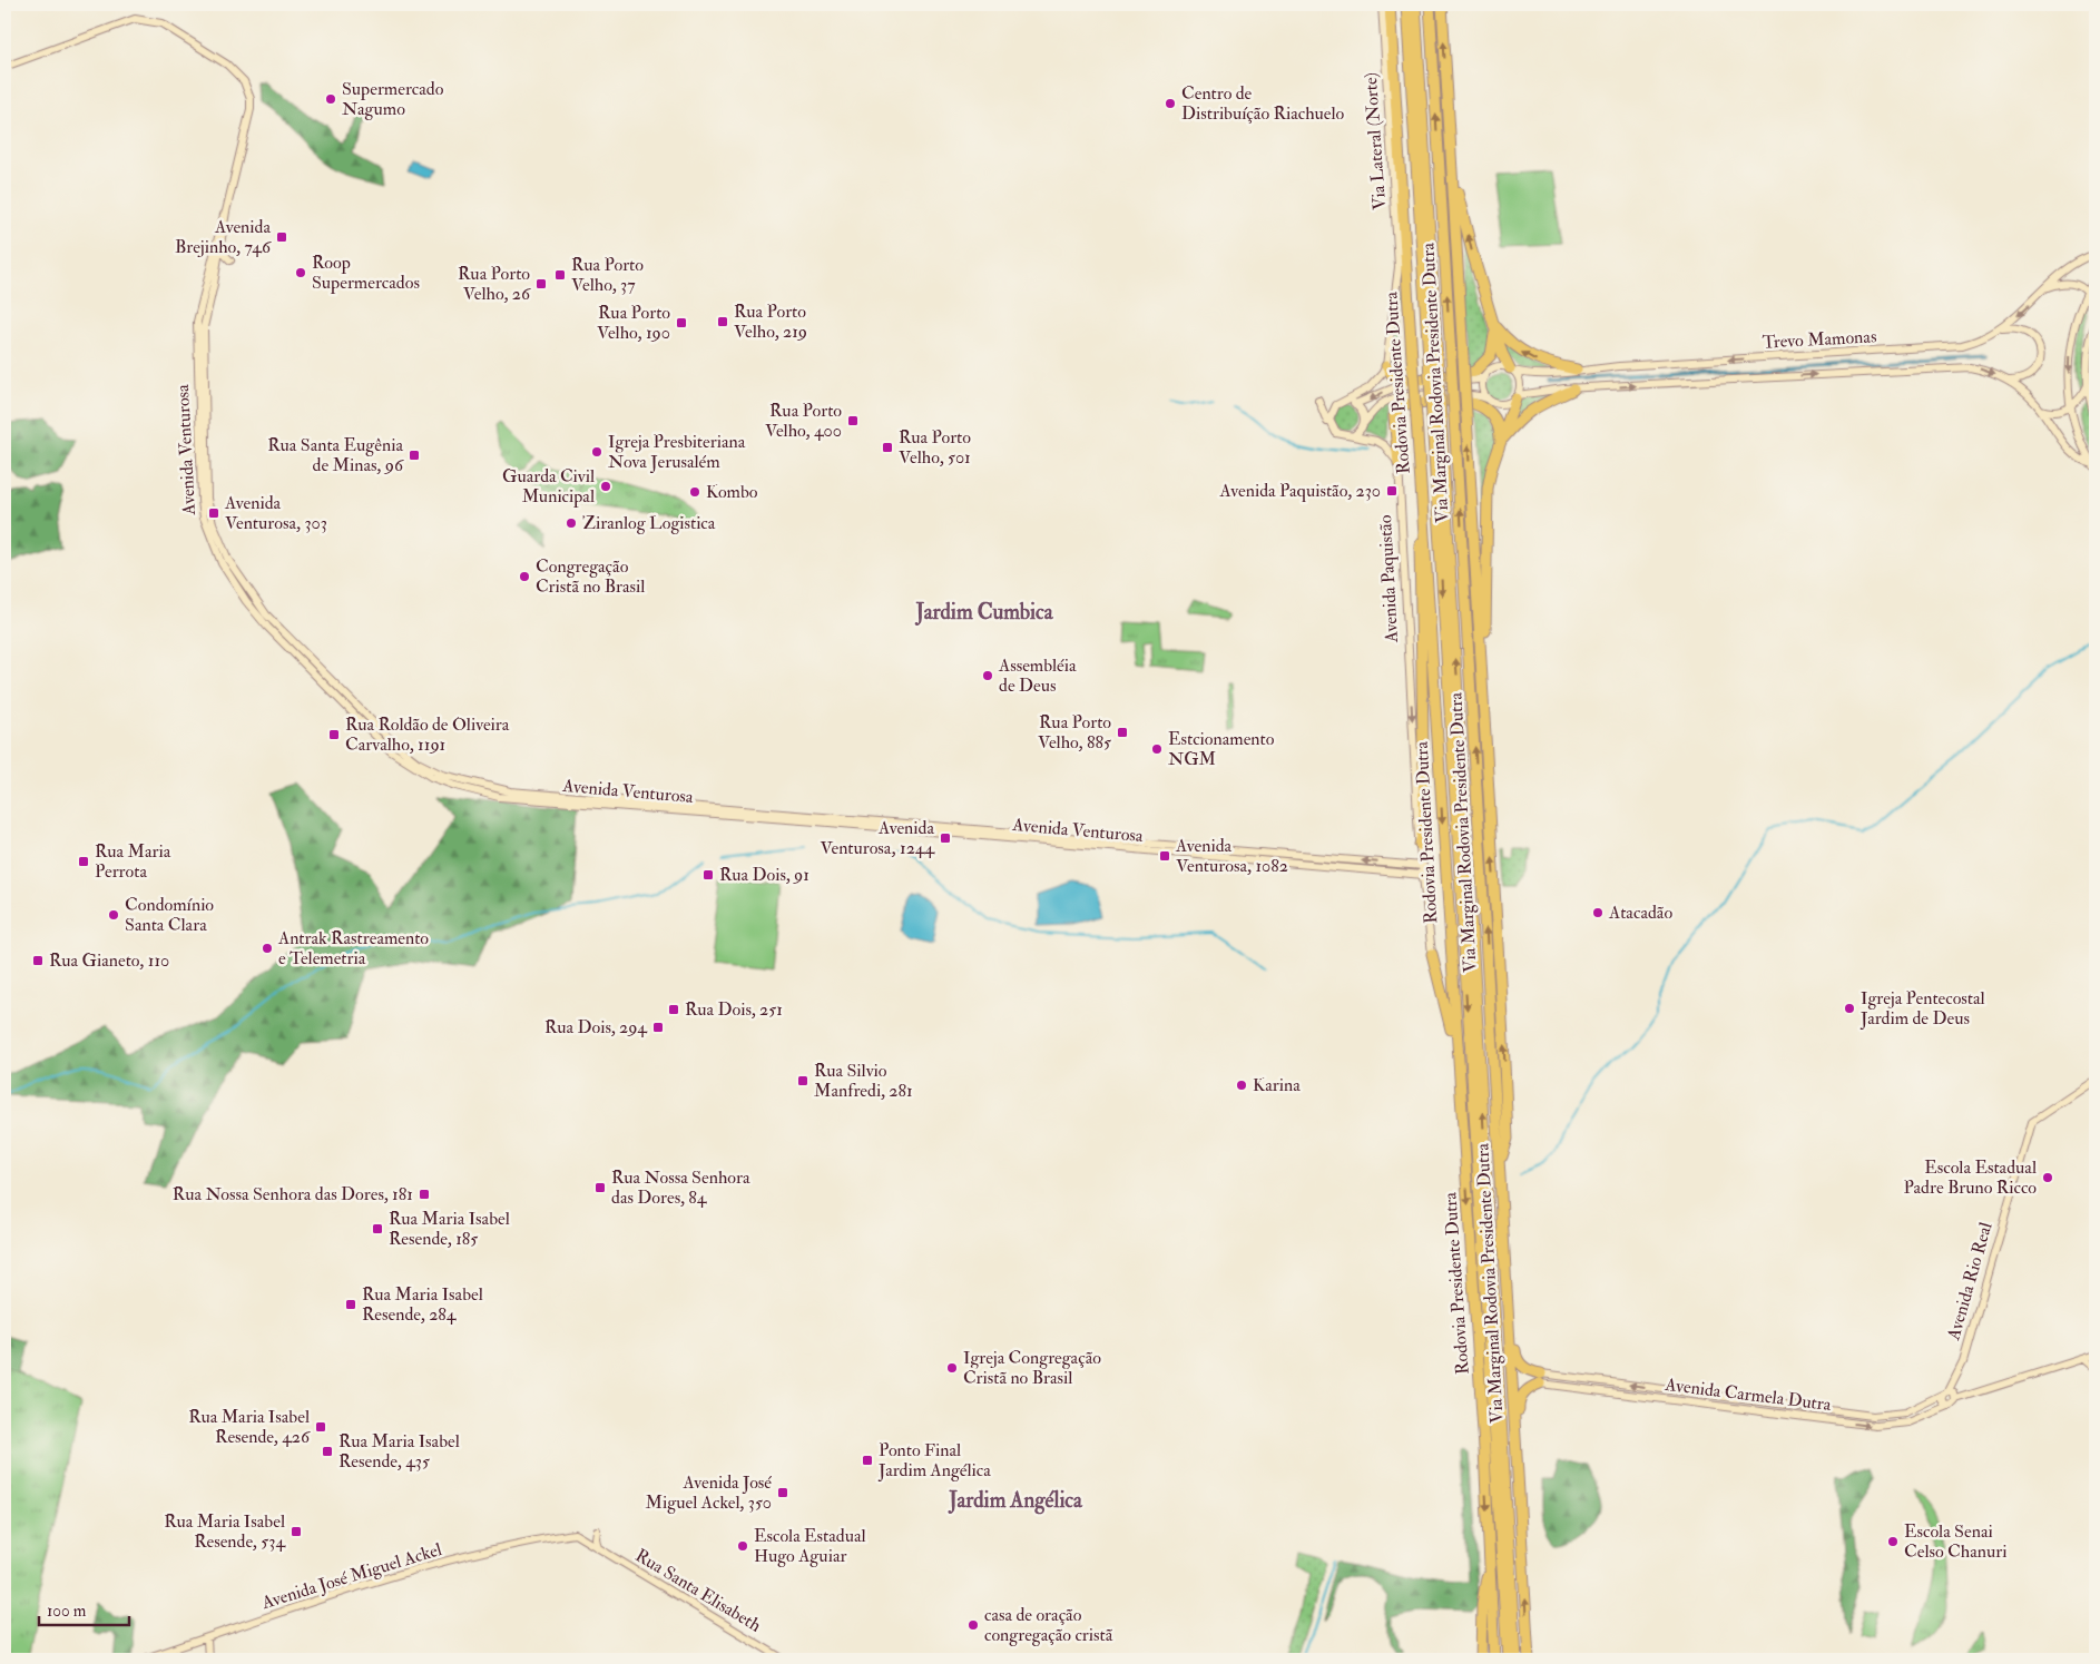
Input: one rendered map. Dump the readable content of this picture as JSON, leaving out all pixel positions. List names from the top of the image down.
{
  "streets": {
    "highway": ["Rodovia Presidente Dutra", "Via Marginal Rodovia Presidente Dutra"],
    "street": [
      "Via Lateral (Norte)",
      "Trevo Mamonas",
      "Avenida Venturosa",
      "Avenida Paquistão",
      "Avenida Rio Real",
      "Avenida Carmela Dutra",
      "Avenida José Miguel Ackel",
      "Rua Santa Elisabeth"
    ]
  },
  "crossings": [
    ["Avenida Venturosa", "Avenida Paquistão"],
    ["Avenida Rio Real", "Avenida Carmela Dutra"],
    ["Avenida José Miguel Ackel", "Rua Santa Elisabeth"]
  ],
  "one_way": ["Avenida Venturosa", "Avenida Paquistão"],
  "districts": ["Jardim Cumbica", "Jardim Angélica"],
  "places": {
    "other": [
      "Supermercado Nagumo",
      "Centro de Distribuíção Riachuelo",
      "Roop Supermercados",
      "Igreja Presbiteriana Nova Jerusalém",
      "Guarda Civil Municipal",
      "Kombo",
      "Ziranlog Logistica",
      "Congregação Cristã no Brasil",
      "Assembléia de Deus",
      "Estcionamento NGM",
      "Atacadão",
      "Condomínio Santa Clara",
      "Antrak Rastreamento e Telemetria",
      "Igreja Pentecostal Jardim de Deus",
      "Karina",
      "Escola Estadual Padre Bruno Ricco",
      "Igreja Congregação Cristã no Brasil",
      "Escola Senai Celso Chanuri",
      "Escola Estadual Hugo Aguiar",
      "casa de oração congregação cristã"
    ],
    "transit": [
      "Avenida Brejinho, 746",
      "Rua Porto Velho, 37",
      "Rua Porto Velho, 26",
      "Rua Porto Velho, 219",
      "Rua Porto Velho, 190",
      "Rua Porto Velho, 400",
      "Rua Porto Velho, 501",
      "Rua Santa Eugênia de Minas, 96",
      "Avenida Paquistão, 230",
      "Avenida Venturosa, 303",
      "Rua Porto Velho, 885",
      "Rua Roldão de Oliveira Carvalho, 1191",
      "Avenida Venturosa, 1244",
      "Avenida Venturosa, 1082",
      "Rua Maria Perrota",
      "Rua Dois, 91",
      "Rua Gianeto, 110",
      "Rua Dois, 251",
      "Rua Dois, 294",
      "Rua Silvio Manfredi, 281",
      "Rua Nossa Senhora das Dores, 84",
      "Rua Nossa Senhora das Dores, 181",
      "Rua Maria Isabel Resende, 185",
      "Rua Maria Isabel Resende, 284",
      "Rua Maria Isabel Resende, 426",
      "Rua Maria Isabel Resende, 435",
      "Ponto Final Jardim Angélica",
      "Avenida José Miguel Ackel, 350",
      "Rua Maria Isabel Resende, 534"
    ]
  },
  "scale_bar": "100 m"
}
